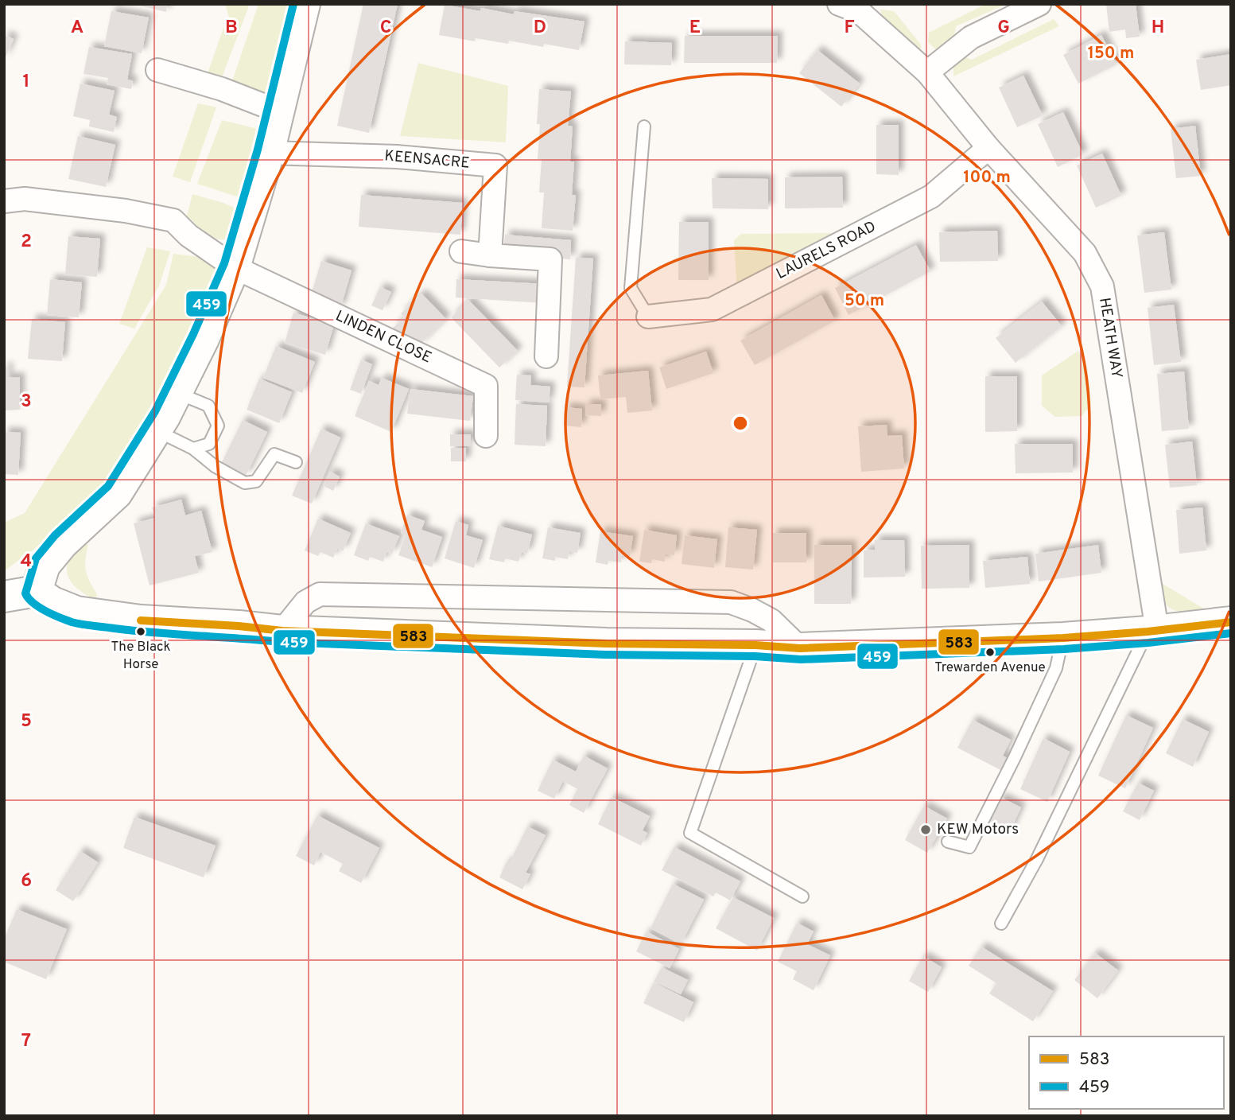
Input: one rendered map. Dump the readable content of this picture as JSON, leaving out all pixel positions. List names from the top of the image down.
{
  "streets": {
    "street": [
      "KEENSACRE",
      "LAURELS ROAD",
      "LINDEN CLOSE",
      "HEATH WAY"
    ]
  },
  "crossings": [
    ["LAURELS ROAD", "HEATH WAY"]
  ],
  "places": ["The Black Horse", "Trewarden Avenue", "KEW Motors"],
  "lines": ["transit line 459", "transit line 583"],
  "legend": ["583", "459"],
  "grid": {
    "columns": [
      "A",
      "B",
      "C",
      "D",
      "E",
      "F",
      "G",
      "H"
    ],
    "rows": [
      "1",
      "2",
      "3",
      "4",
      "5",
      "6",
      "7"
    ]
  },
  "rings": ["150 m", "100 m", "50 m"]
}
